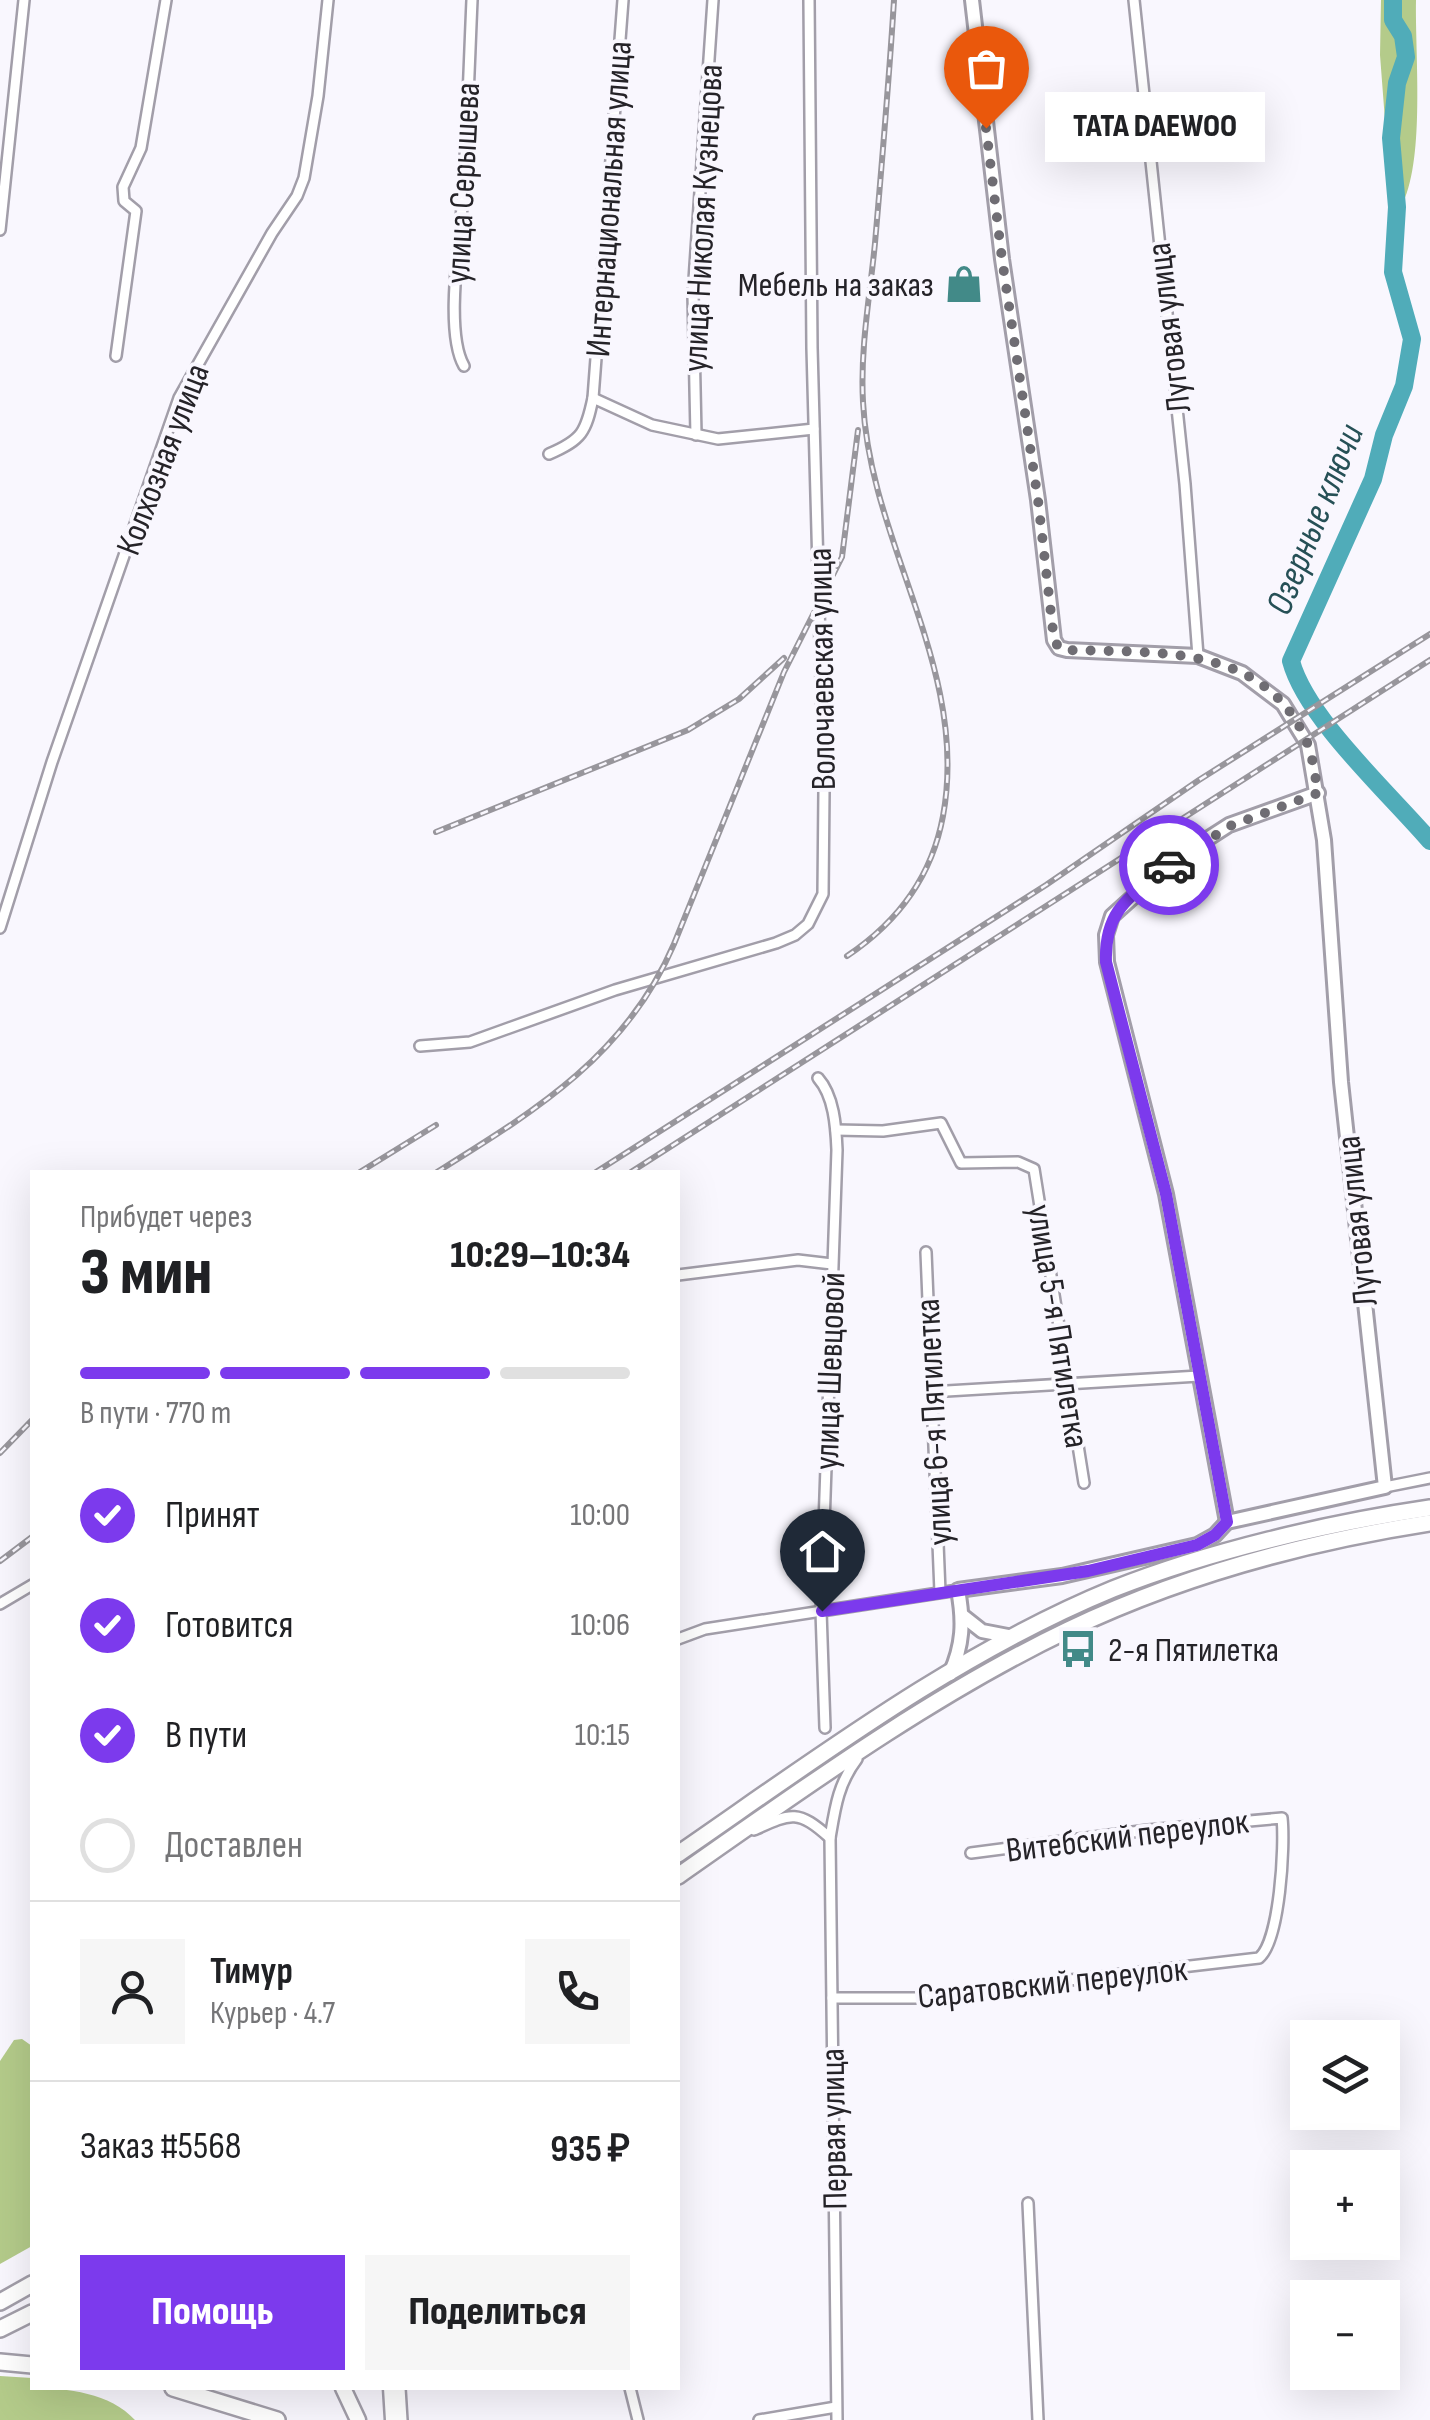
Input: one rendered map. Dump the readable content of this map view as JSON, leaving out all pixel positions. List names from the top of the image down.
{
  "streets": {
    "main road": ["Луговая улица"],
    "street": [
      "улица Серышева",
      "Интернациональная улица",
      "улица Николая Кузнецова",
      "Колхозная улица",
      "Волочаевская улица",
      "улица 5-я Пятилетка",
      "улица Шевцовой",
      "улица 6-я Пятилетка",
      "Витебский переулок",
      "Саратовский переулок",
      "Первая улица"
    ]
  },
  "crossings": [
    ["улица 5-я Пятилетка", "улица Шевцовой"],
    ["Витебский переулок", "Саратовский переулок"],
    ["Саратовский переулок", "Первая улица"]
  ],
  "water": ["Озерные ключи"],
  "places": {
    "other": ["TATA DAEWOO"],
    "shop": ["Мебель на заказ"],
    "bus stop": ["2-я Пятилетка"]
  },
  "page": {
    "bubble": "TATA DAEWOO",
    "heading": ["3 мин", "Прибудет через", "10:29–10:34"],
    "panel": [
      "Тимур",
      "Курьер · 4.7",
      "Заказ #5568",
      "935 ₽"
    ],
    "bar": "В пути · 770 m",
    "list": [
      ["Принят", "10:00"],
      ["Готовится", "10:06"],
      ["В пути", "10:15"],
      "Доставлен"
    ],
    "map_buttons": ["+", "−"],
    "buttons": ["Помощь", "Поделиться"]
  }
}
